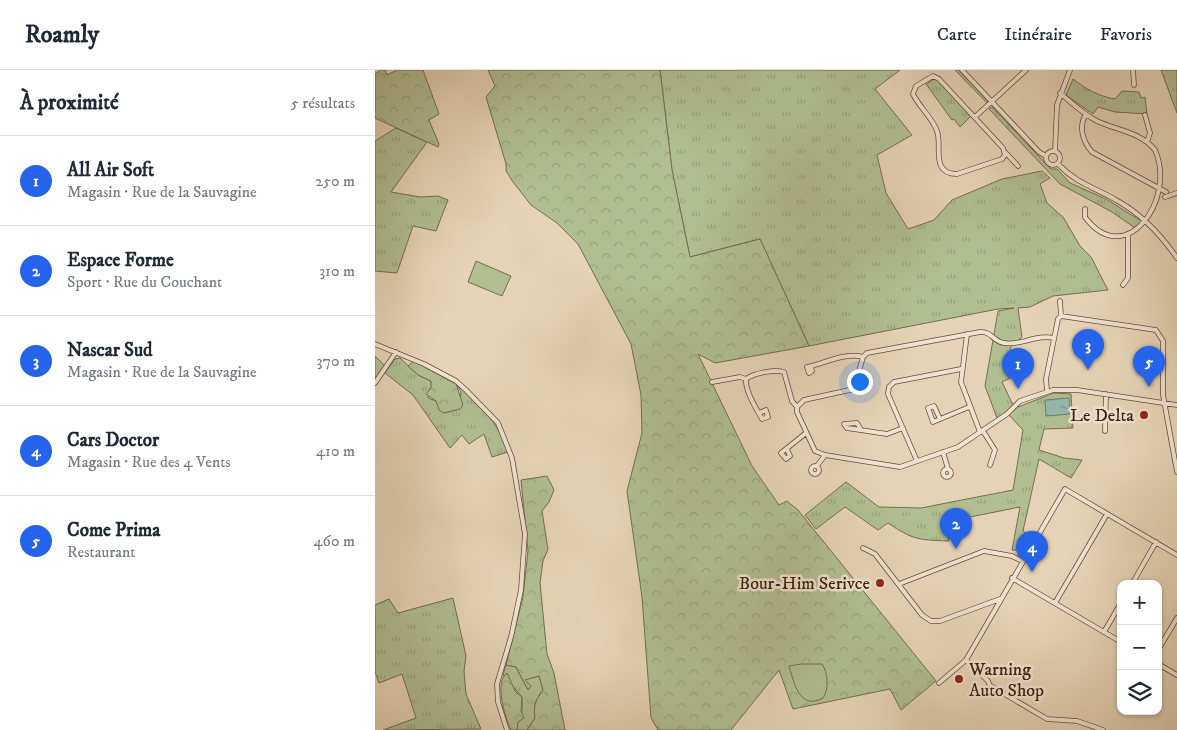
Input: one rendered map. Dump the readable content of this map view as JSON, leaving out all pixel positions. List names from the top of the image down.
{
  "places": ["Le Delta", "Bour-Him Serivce", "Warning Auto Shop"],
  "page": {
    "header": "Roamly",
    "nav": ["Carte", "Itinéraire", "Favoris"],
    "heading": ["À proximité", "5 résultats"],
    "list": [
      {
        "mark": "1",
        "name": "All Air Soft",
        "note": "Magasin · Rue de la Sauvagine",
        "value": "250 m"
      },
      {
        "mark": "2",
        "name": "Espace Forme",
        "note": "Sport · Rue du Couchant",
        "value": "310 m"
      },
      {
        "mark": "3",
        "name": "Nascar Sud",
        "note": "Magasin · Rue de la Sauvagine",
        "value": "370 m"
      },
      {
        "mark": "4",
        "name": "Cars Doctor",
        "note": "Magasin · Rue des 4 Vents",
        "value": "410 m"
      },
      {
        "mark": "5",
        "name": "Come Prima",
        "note": "Restaurant",
        "value": "460 m"
      }
    ],
    "pins": [
      "3",
      "5",
      "1",
      "2",
      "4"
    ],
    "map_buttons": ["+", "−"]
  }
}
